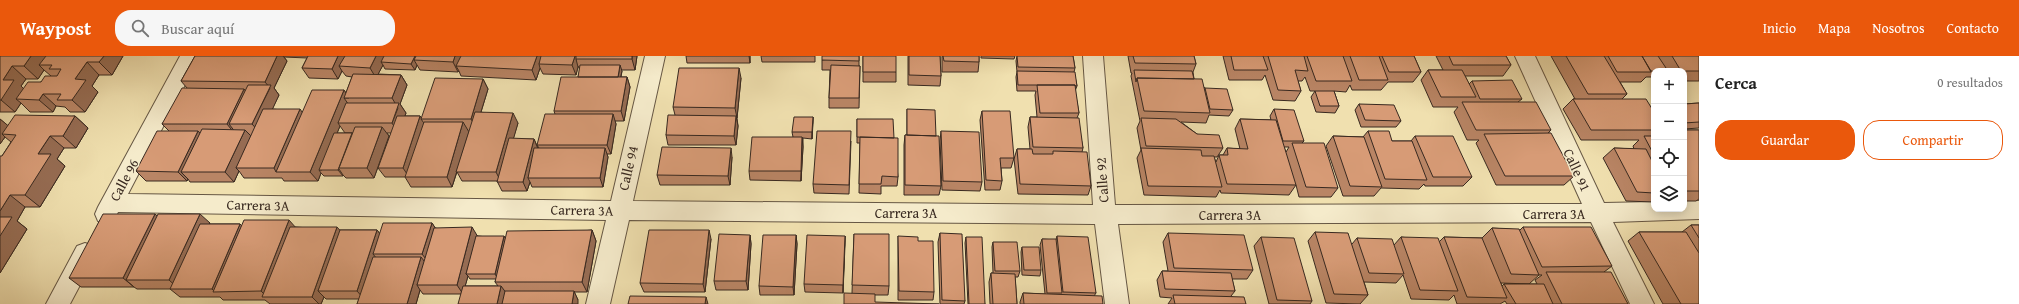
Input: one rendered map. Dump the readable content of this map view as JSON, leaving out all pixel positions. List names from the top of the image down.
{
  "streets": {
    "street": [
      "Calle 94",
      "Calle 91",
      "Calle 96",
      "Calle 92",
      "Carrera 3A"
    ]
  },
  "crossings": [
    ["Calle 94", "Carrera 3A"],
    ["Calle 91", "Carrera 3A"],
    ["Calle 96", "Carrera 3A"],
    ["Calle 92", "Carrera 3A"]
  ],
  "page": {
    "header": "Waypost",
    "search": "Buscar aquí",
    "nav": [
      "Inicio",
      "Mapa",
      "Nosotros",
      "Contacto"
    ],
    "heading": ["Cerca", "0 resultados"],
    "map_buttons": ["+", "−"],
    "buttons": ["Guardar", "Compartir"]
  }
}
